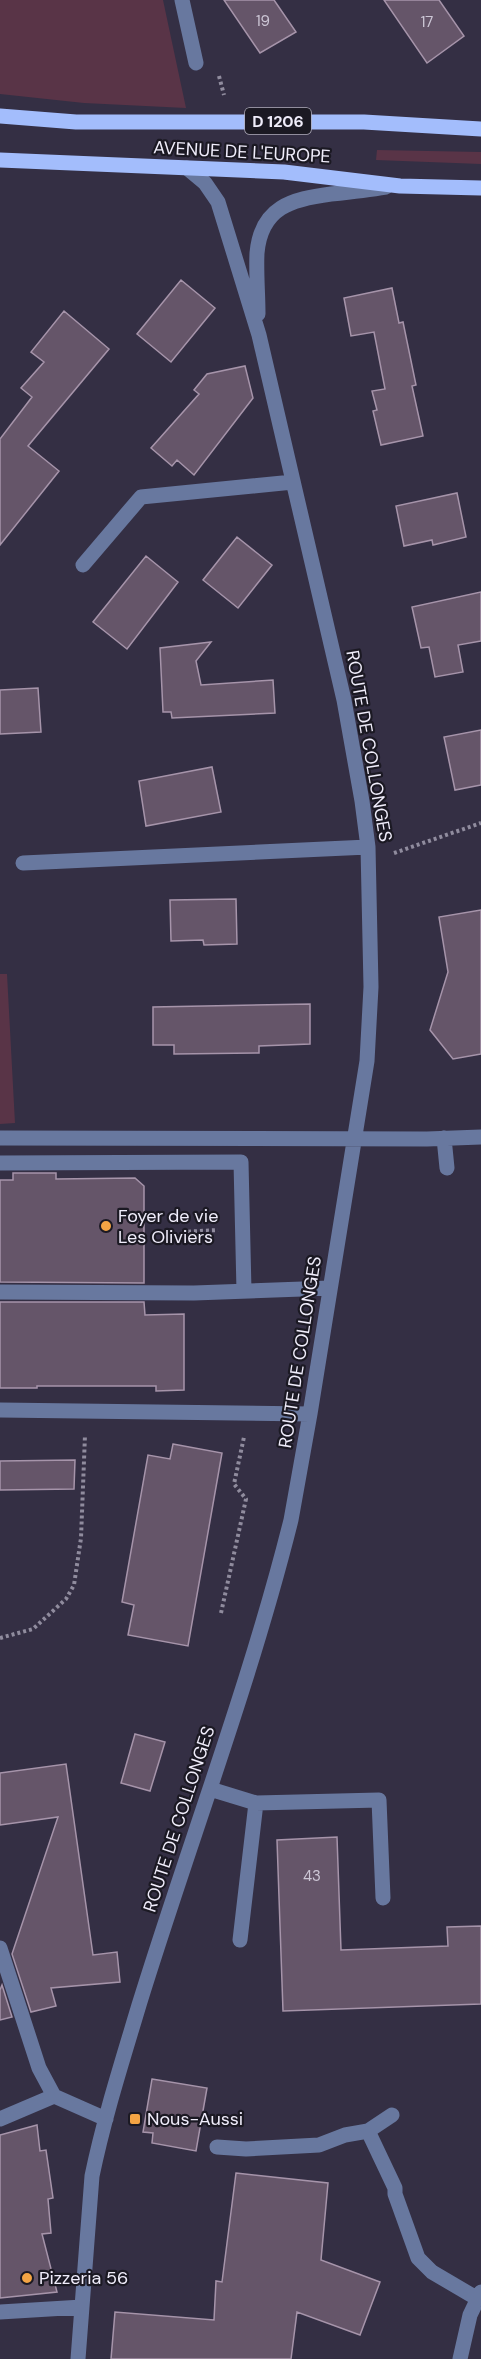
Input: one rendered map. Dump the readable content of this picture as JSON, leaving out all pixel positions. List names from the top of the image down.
{
  "streets": {
    "main road": ["D 1206", "AVENUE DE L'EUROPE"],
    "street": ["ROUTE DE COLLONGES"]
  },
  "crossings": [
    ["AVENUE DE L'EUROPE", "ROUTE DE COLLONGES"]
  ],
  "places": {
    "other": ["Foyer de vie Les Oliviers", "Pizzeria 56"],
    "transit": ["Nous-Aussi"]
  },
  "house_numbers": ["19", "17", "43"]
}
